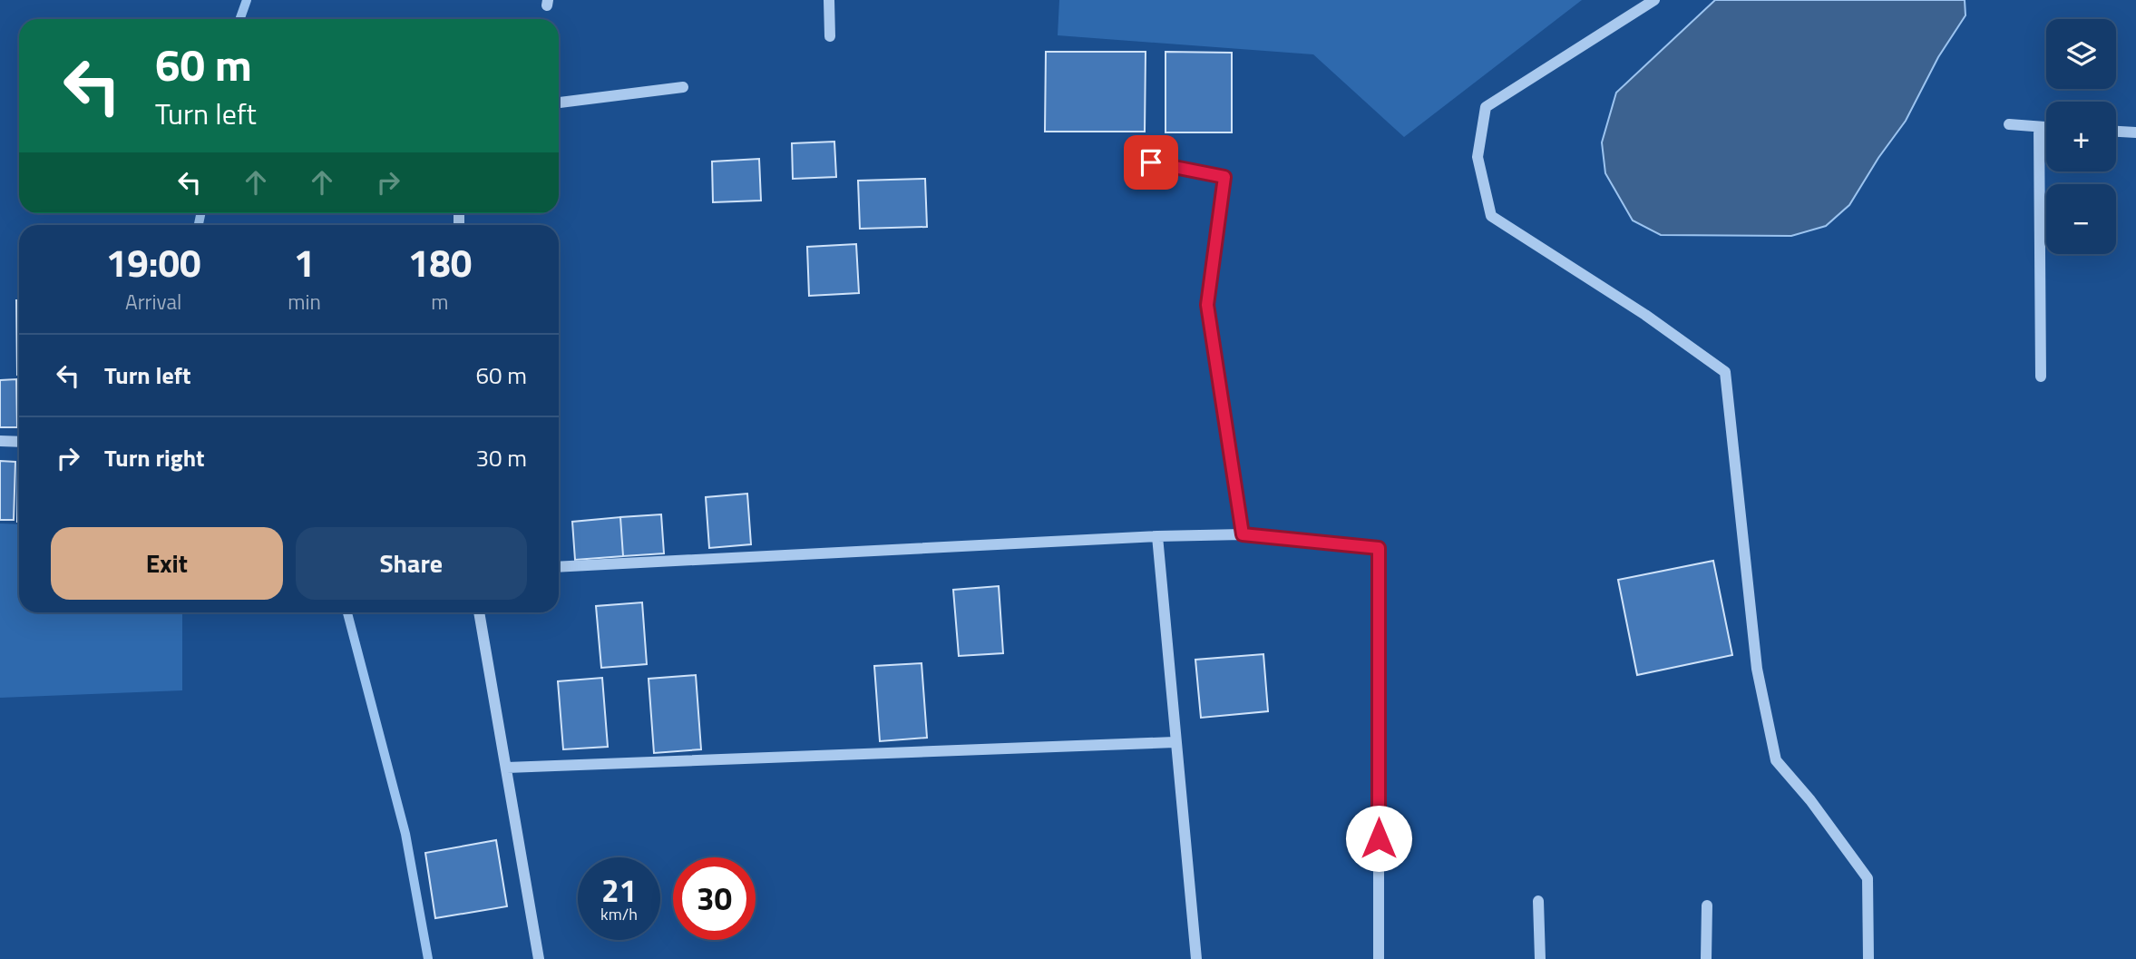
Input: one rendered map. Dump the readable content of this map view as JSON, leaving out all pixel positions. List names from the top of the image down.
{
  "page": {
    "map_buttons": ["+", "−"],
    "turn": ["60 m", "Turn left"],
    "eta": [
      "19:00",
      "Arrival",
      "1",
      "min",
      "180",
      "m"
    ],
    "list": [
      {
        "name": "Turn left",
        "value": "60 m"
      },
      {
        "name": "Turn right",
        "value": "30 m"
      }
    ],
    "buttons": ["Exit", "Share"],
    "speed": "21 km/h",
    "limit": "30"
  }
}
